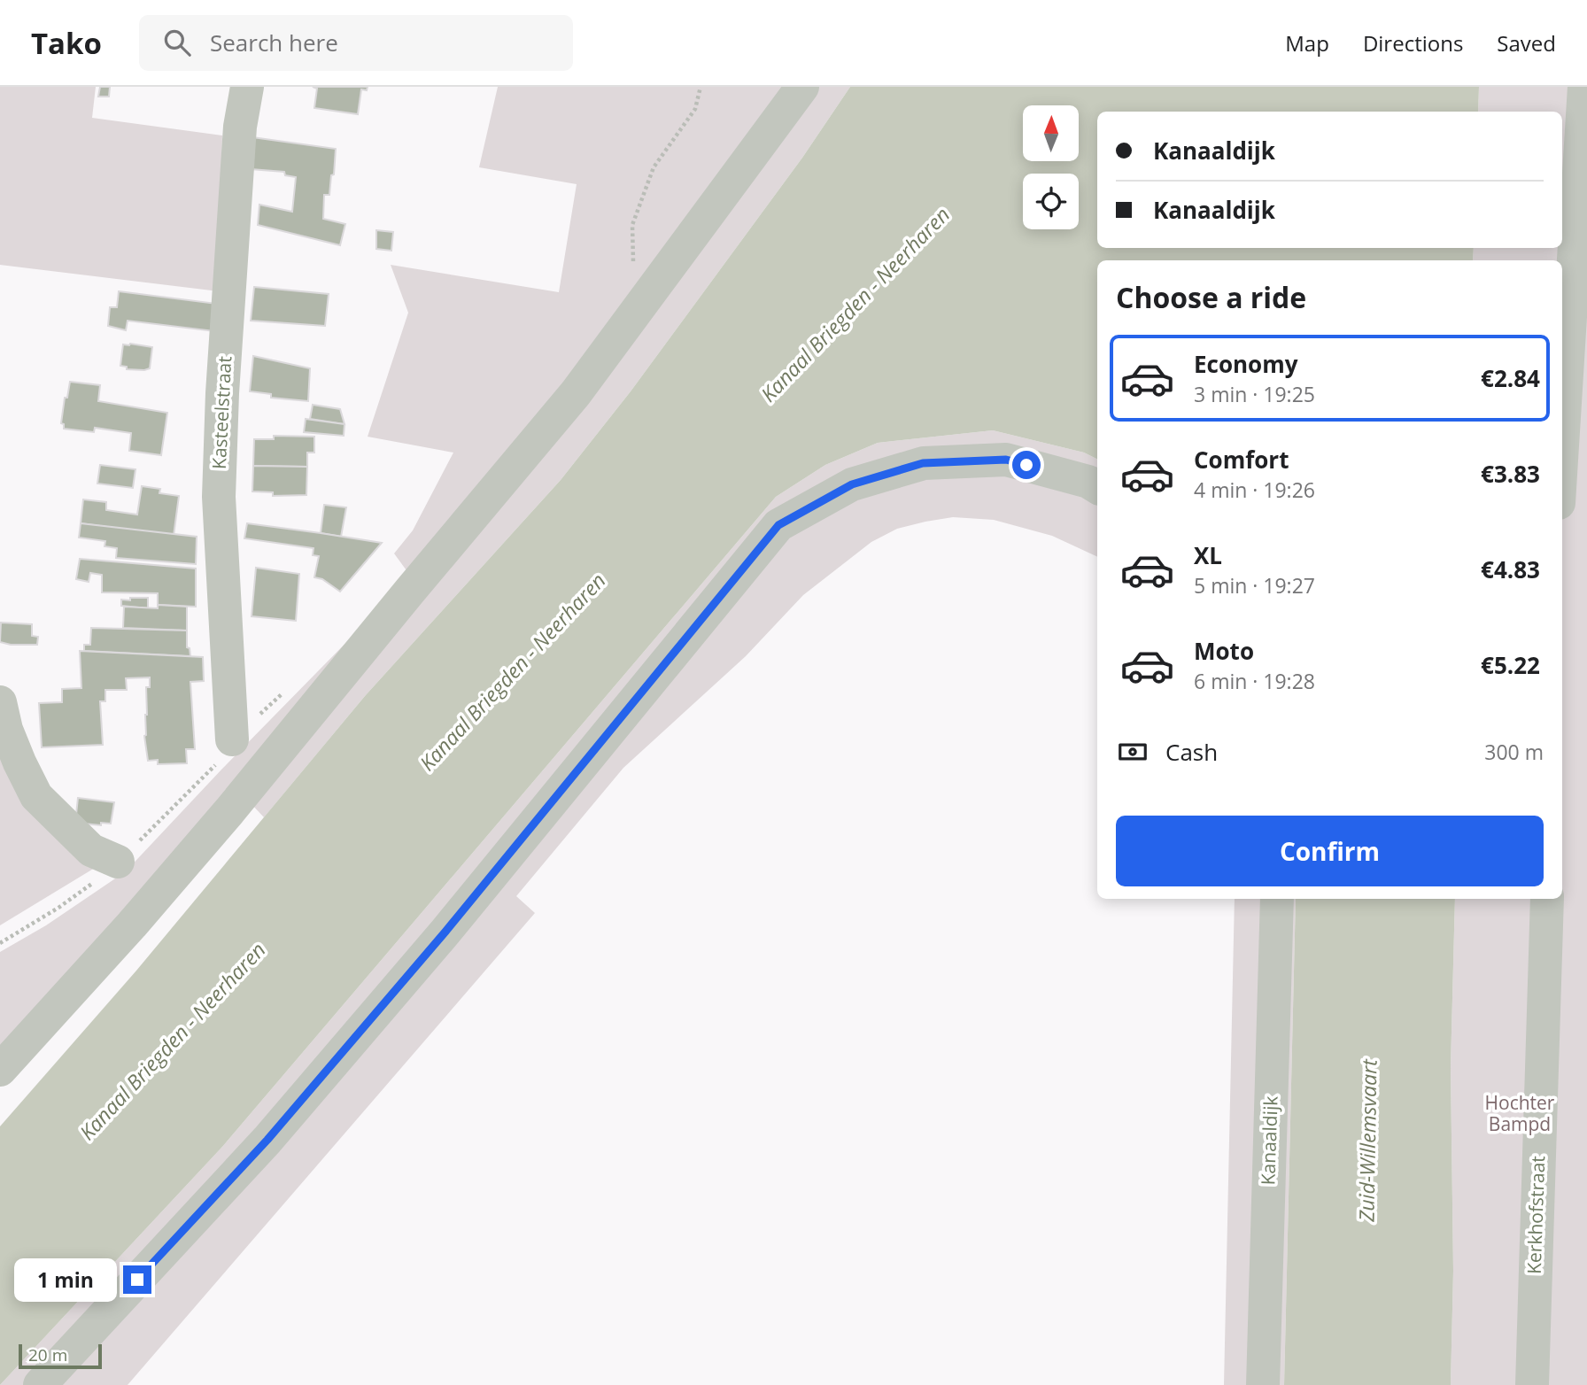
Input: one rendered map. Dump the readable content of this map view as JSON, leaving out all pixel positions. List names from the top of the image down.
{
  "streets": {
    "street": ["Kasteelstraat", "Kanaaldijk", "Kerkhofstraat"]
  },
  "water": ["Kanaal Briegden - Neerharen", "Zuid-Willemsvaart"],
  "parks": ["Hochter Bampd"],
  "scale_bar": "20 m",
  "north": "top",
  "page": {
    "header": "Tako",
    "search": "Search here",
    "nav": ["Map", "Directions", "Saved"],
    "banner": ["Kanaaldijk", "Kanaaldijk"],
    "heading": "Choose a ride",
    "list": [
      {
        "name": "Economy",
        "note": "3 min · 19:25",
        "value": "€2.84"
      },
      {
        "name": "Comfort",
        "note": "4 min · 19:26",
        "value": "€3.83"
      },
      {
        "name": "XL",
        "note": "5 min · 19:27",
        "value": "€4.83"
      },
      {
        "name": "Moto",
        "note": "6 min · 19:28",
        "value": "€5.22"
      }
    ],
    "pay": ["Cash", "300 m"],
    "buttons": "Confirm",
    "bubble": "1 min",
    "scale": "20 m"
  }
}
